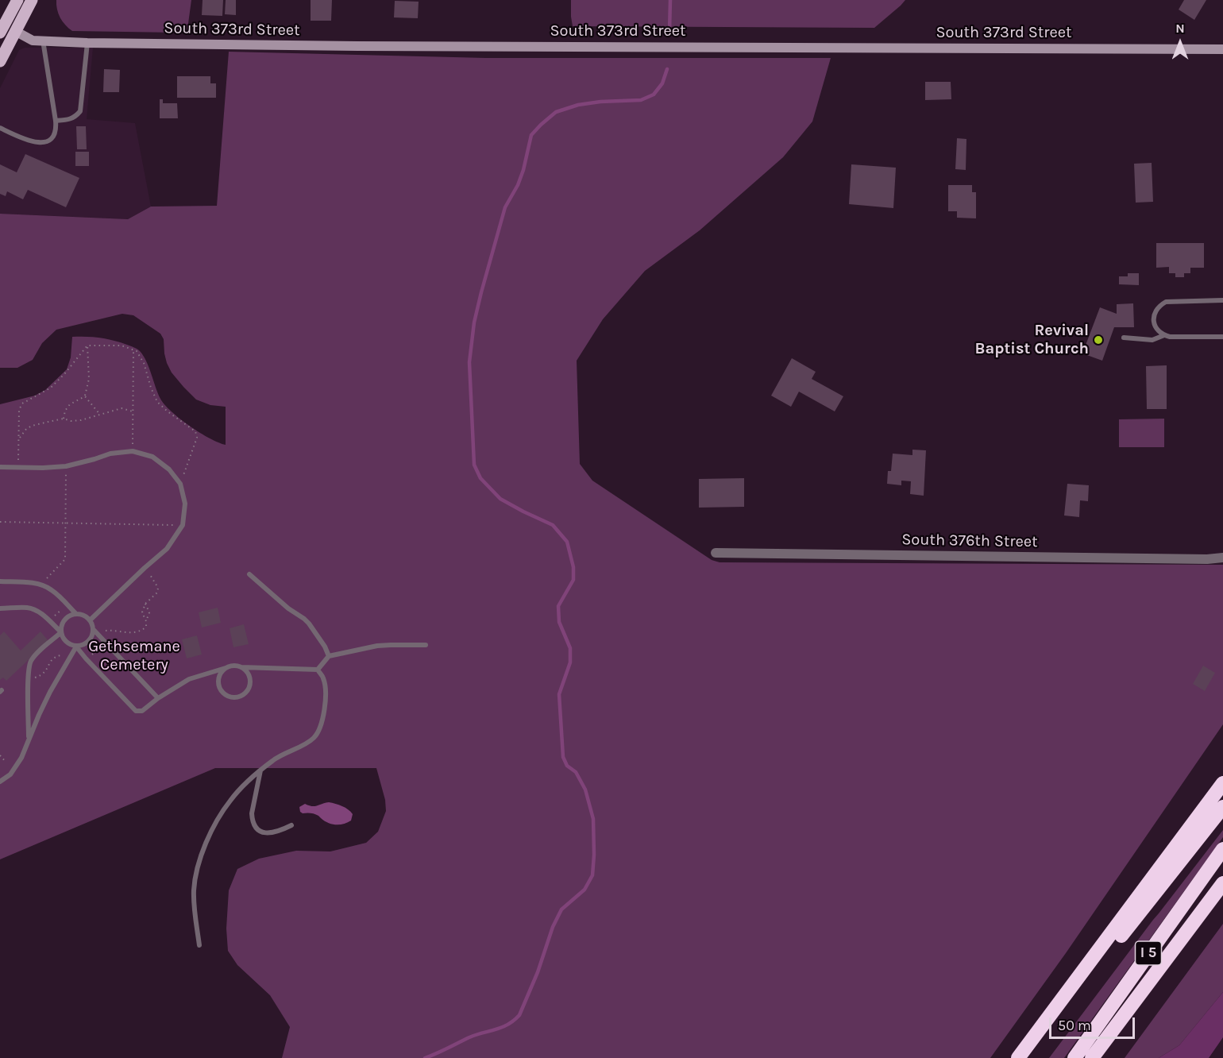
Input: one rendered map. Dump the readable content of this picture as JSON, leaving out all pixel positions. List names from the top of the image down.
{
  "streets": {
    "highway": ["I 5"],
    "street": ["South 373rd Street", "South 376th Street"]
  },
  "parks": ["Gethsemane Cemetery"],
  "places": ["Revival Baptist Church"],
  "scale_bar": "50 m",
  "north": "top"
}
